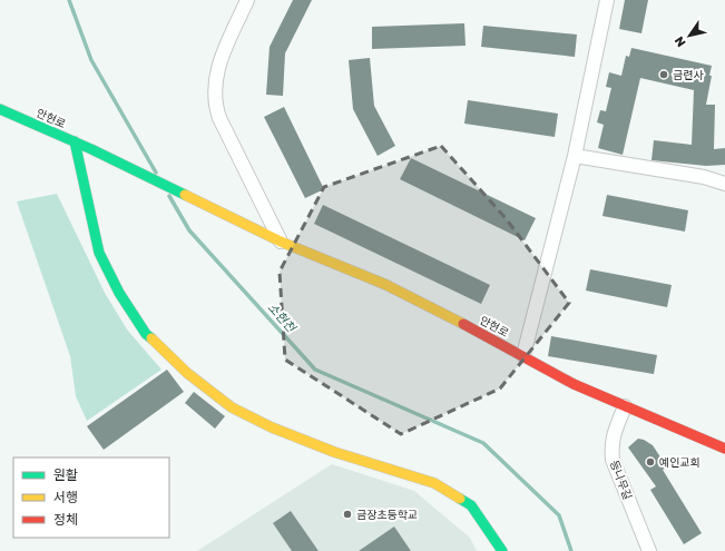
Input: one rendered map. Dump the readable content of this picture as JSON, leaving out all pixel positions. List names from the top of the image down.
{
  "streets": {
    "street": ["안현로", "등나무길"]
  },
  "crossings": [
    ["안현로", "등나무길"]
  ],
  "water": ["소현천"],
  "places": ["금련사", "예인교회", "금장초등학교"],
  "legend": ["원활", "서행", "정체"],
  "north": "bottom left"
}
